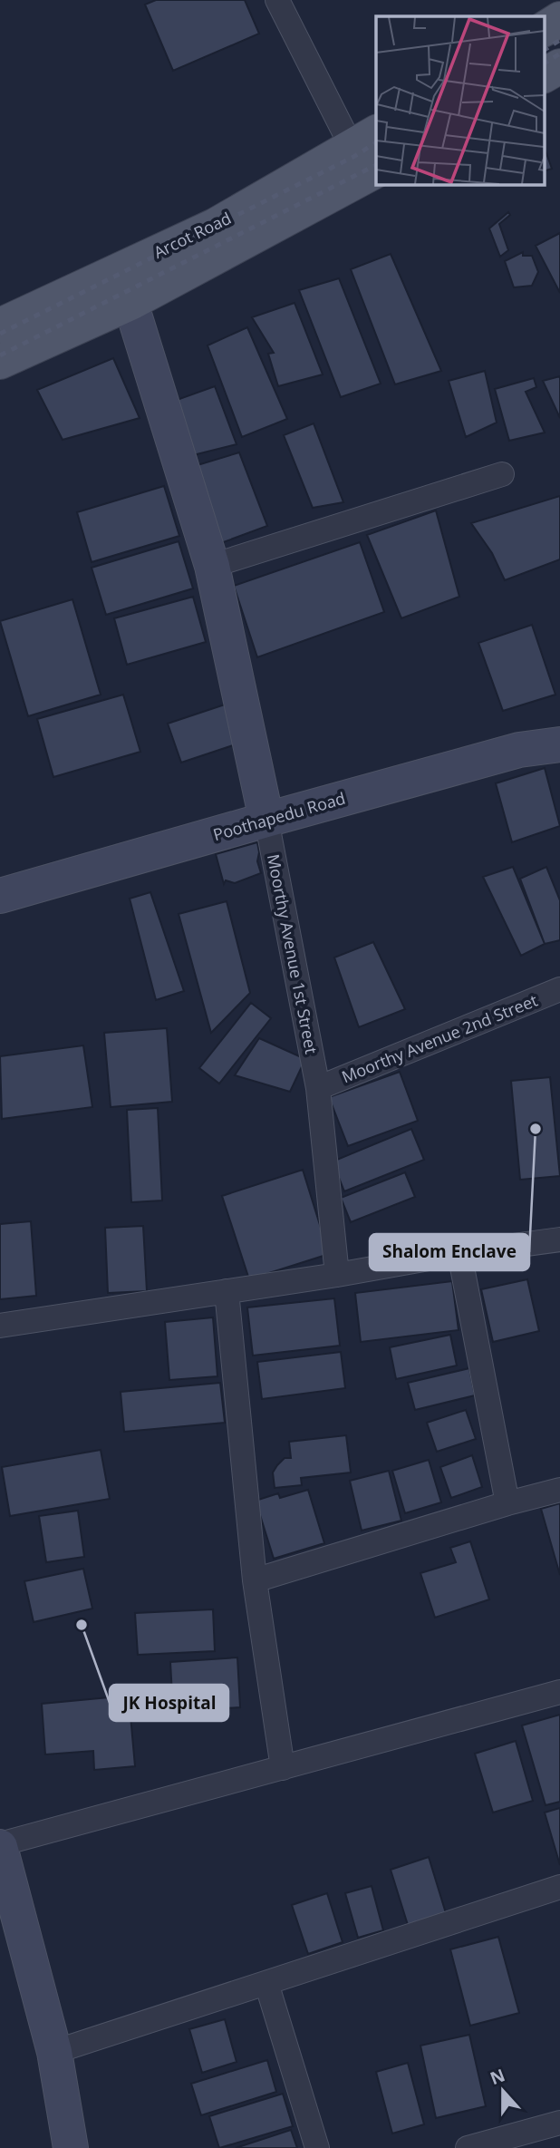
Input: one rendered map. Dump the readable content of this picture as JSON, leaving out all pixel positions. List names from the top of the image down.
{
  "streets": {
    "main road": ["Arcot Road"],
    "street": ["Poothapedu Road", "Moorthy Avenue 1st Street", "Moorthy Avenue 2nd Street"]
  },
  "crossings": [
    ["Poothapedu Road", "Moorthy Avenue 1st Street"],
    ["Moorthy Avenue 1st Street", "Moorthy Avenue 2nd Street"]
  ],
  "places": ["Shalom Enclave", "JK Hospital"],
  "north": "top"
}
